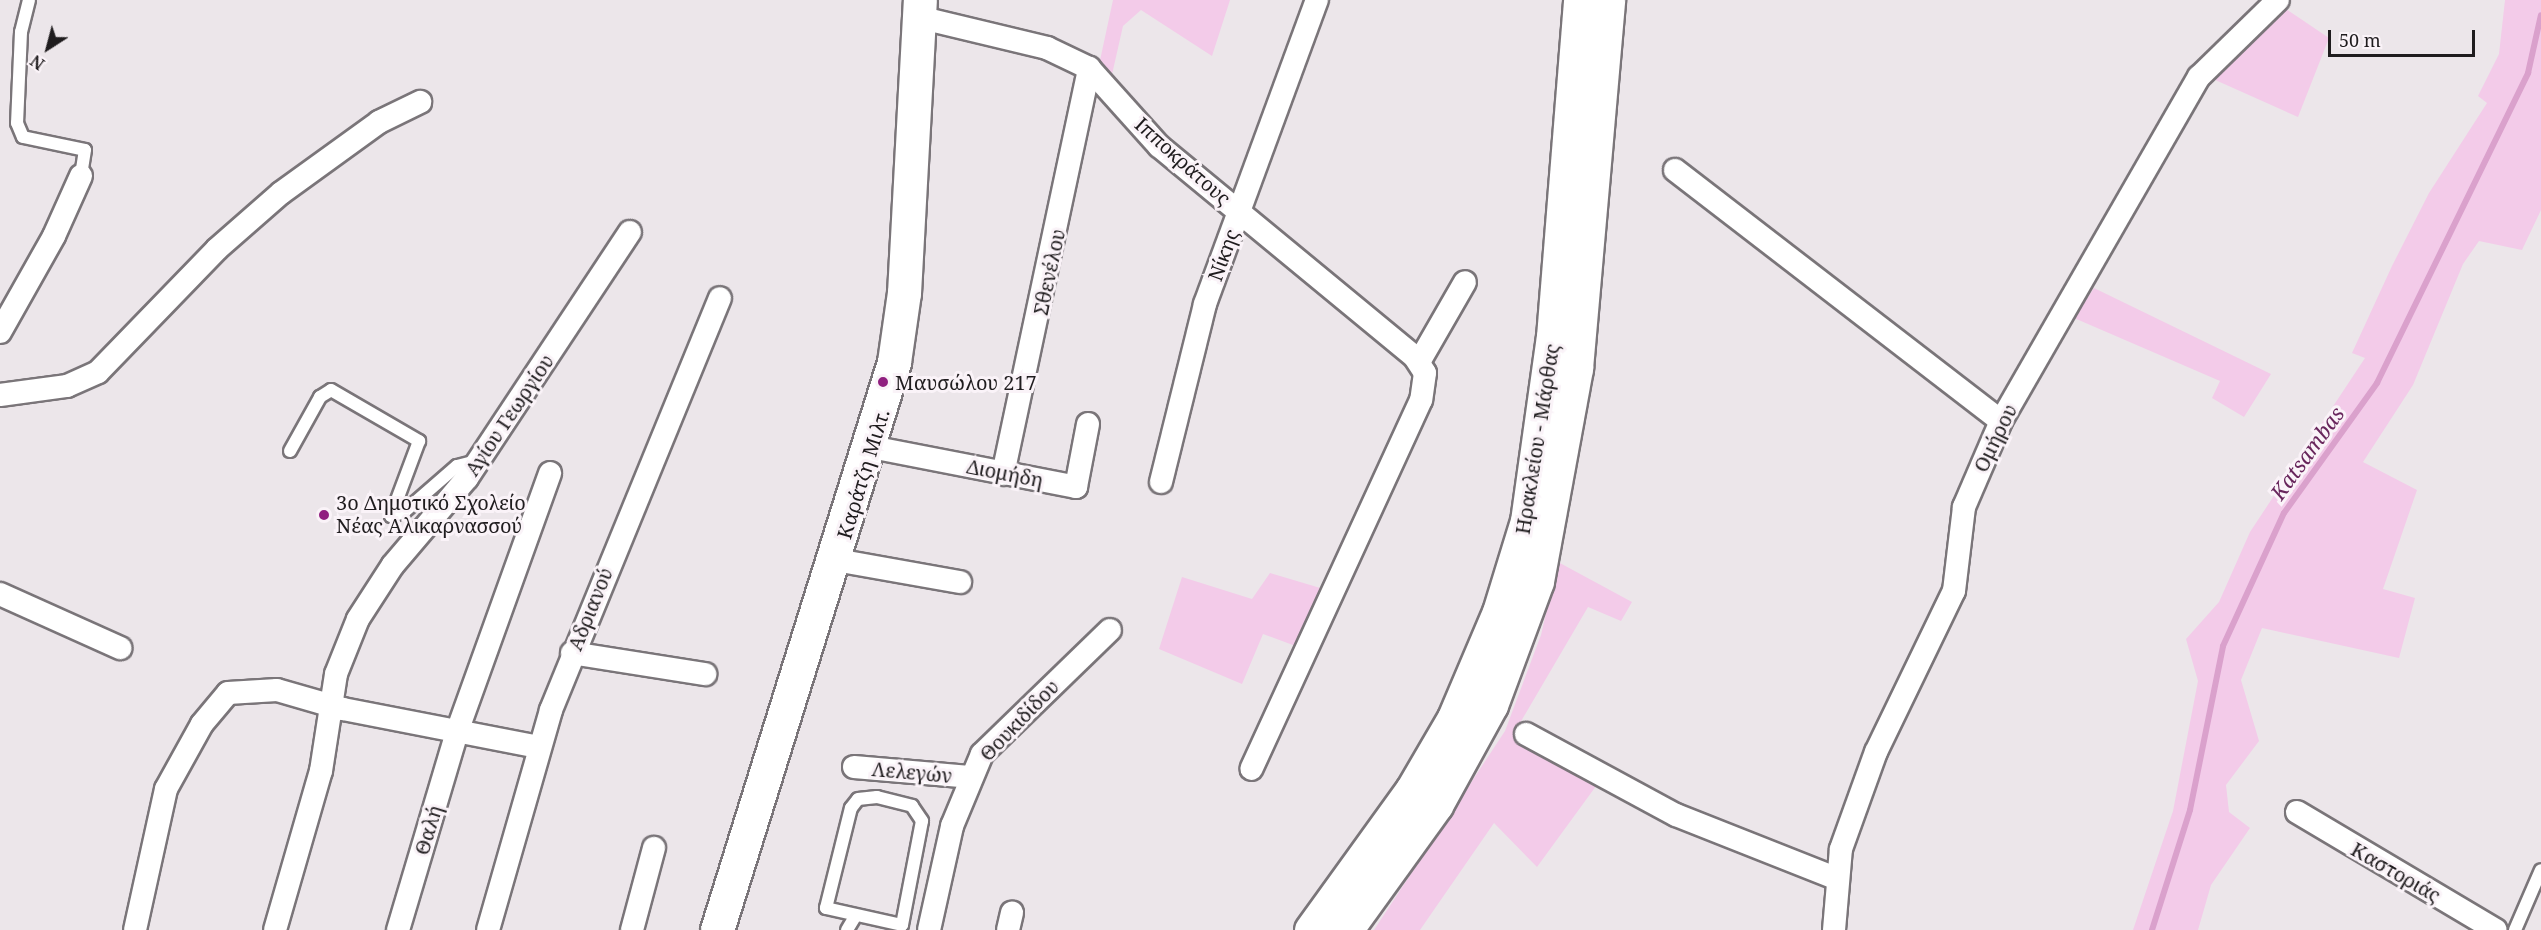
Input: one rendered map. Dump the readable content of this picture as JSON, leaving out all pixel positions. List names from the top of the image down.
{
  "streets": {
    "main road": ["Ηρακλείου - Μάρθας", "Καράτζη Μιλτ."],
    "street": [
      "Ιπποκράτους",
      "Νίκης",
      "Σθενέλου",
      "Αγίου Γεωργίου",
      "Ομήρου",
      "Διομήδη",
      "Αδριανού",
      "Θουκιδίδου",
      "Λελεγών",
      "Θαλή",
      "Καστοριάς"
    ]
  },
  "crossings": [
    ["Ιπποκράτους", "Νίκης"],
    ["Ιπποκράτους", "Σθενέλου"],
    ["Ιπποκράτους", "Καράτζη Μιλτ."],
    ["Σθενέλου", "Διομήδη"],
    ["Διομήδη", "Καράτζη Μιλτ."],
    ["Θουκιδίδου", "Λελεγών"]
  ],
  "water": ["Katsambas"],
  "places": ["Μαυσώλου 217", "3ο Δημοτικό Σχολείο Νέας Αλικαρνασσού"],
  "scale_bar": "50 m",
  "north": "bottom left"
}
